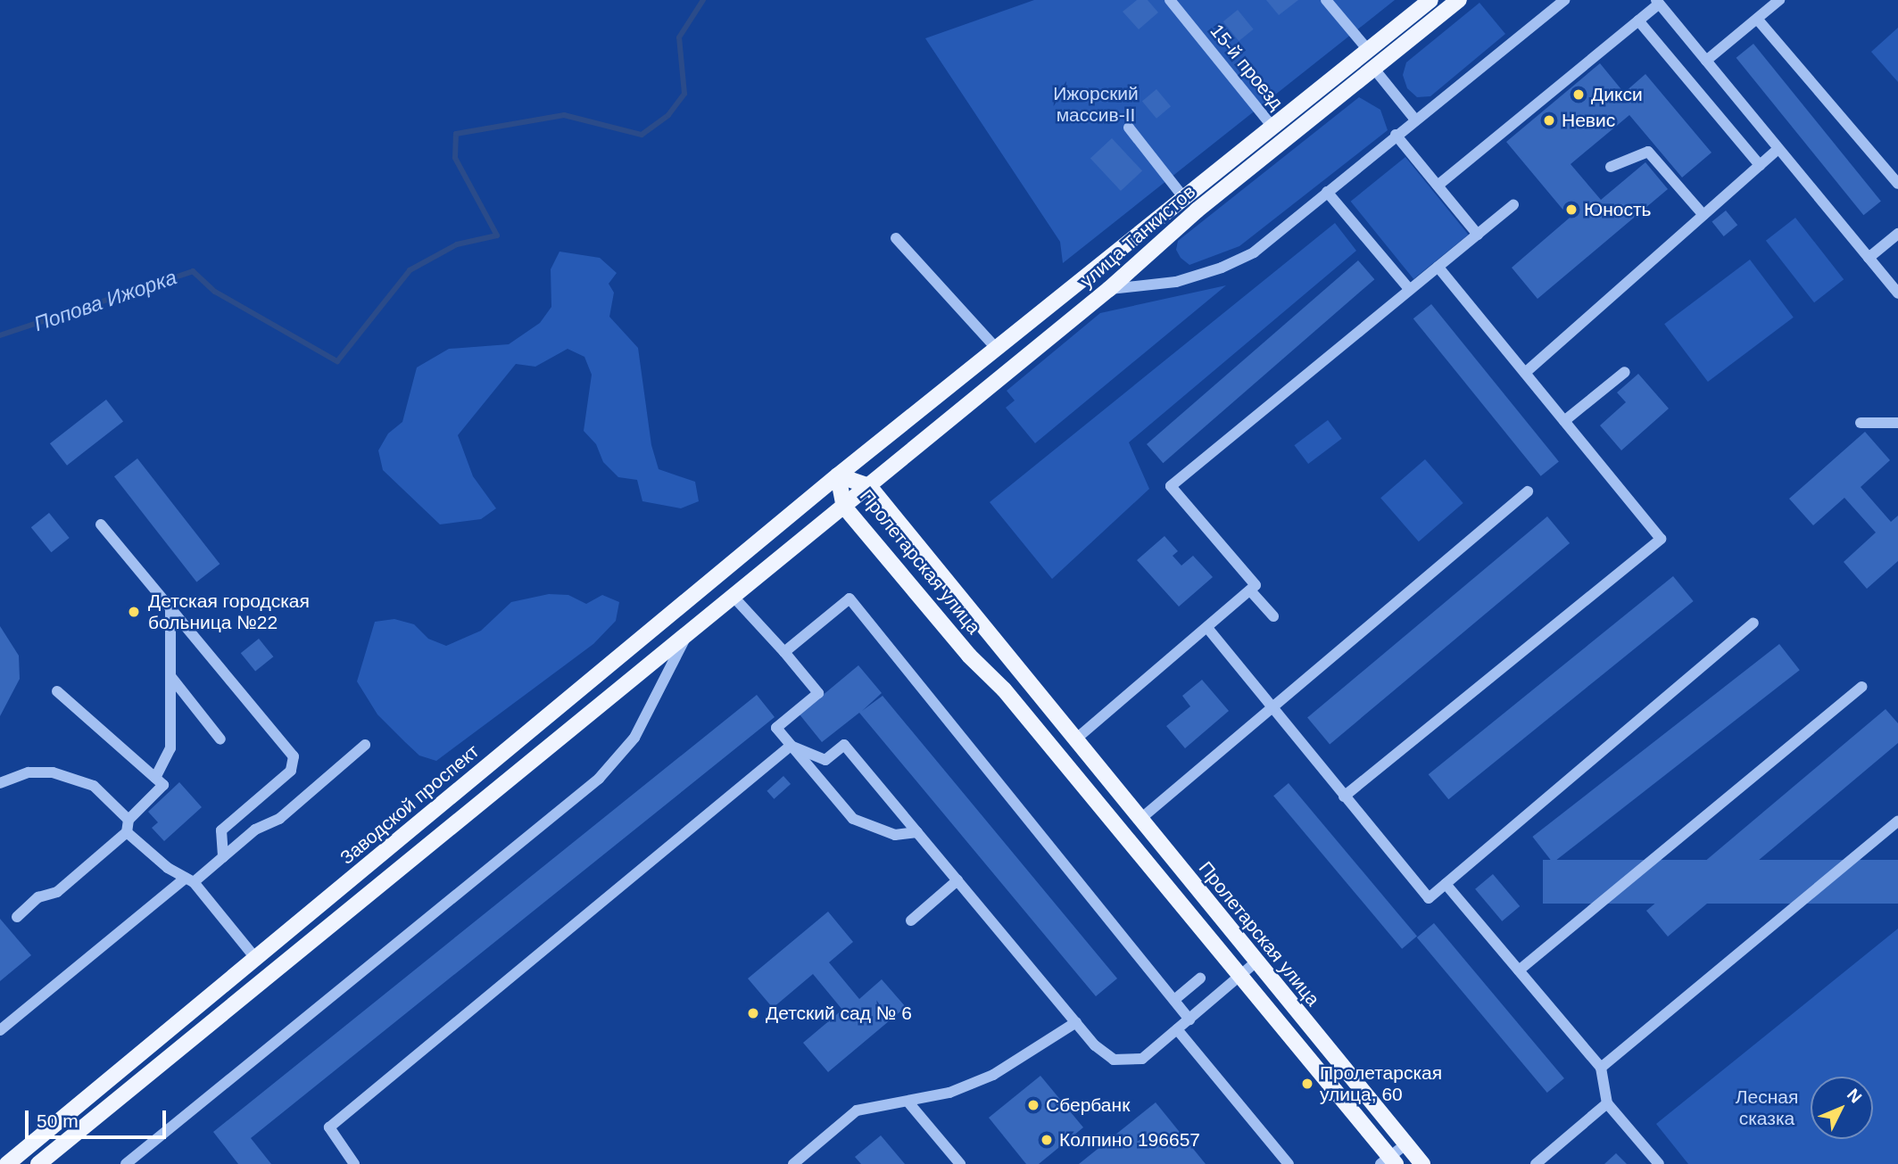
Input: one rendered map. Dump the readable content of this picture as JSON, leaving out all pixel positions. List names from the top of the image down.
{
  "streets": {
    "main road": ["улица Танкистов", "Пролетарская улица", "Заводской проспект"],
    "street": ["15-й проезд"]
  },
  "crossings": [
    ["15-й проезд", "улица Танкистов"],
    ["улица Танкистов", "Пролетарская улица"],
    ["улица Танкистов", "Заводской проспект"],
    ["Пролетарская улица", "Заводской проспект"]
  ],
  "water": ["Попова Ижорка"],
  "parks": ["Ижорский массив-II", "Лесная сказка"],
  "places": [
    "Дикси",
    "Невис",
    "Юность",
    "Детская городская больница №22",
    "Детский сад № 6",
    "Пролетарская улица, 60",
    "Сбербанк",
    "Колпино 196657"
  ],
  "scale_bar": "50 m",
  "north": "top right"
}
